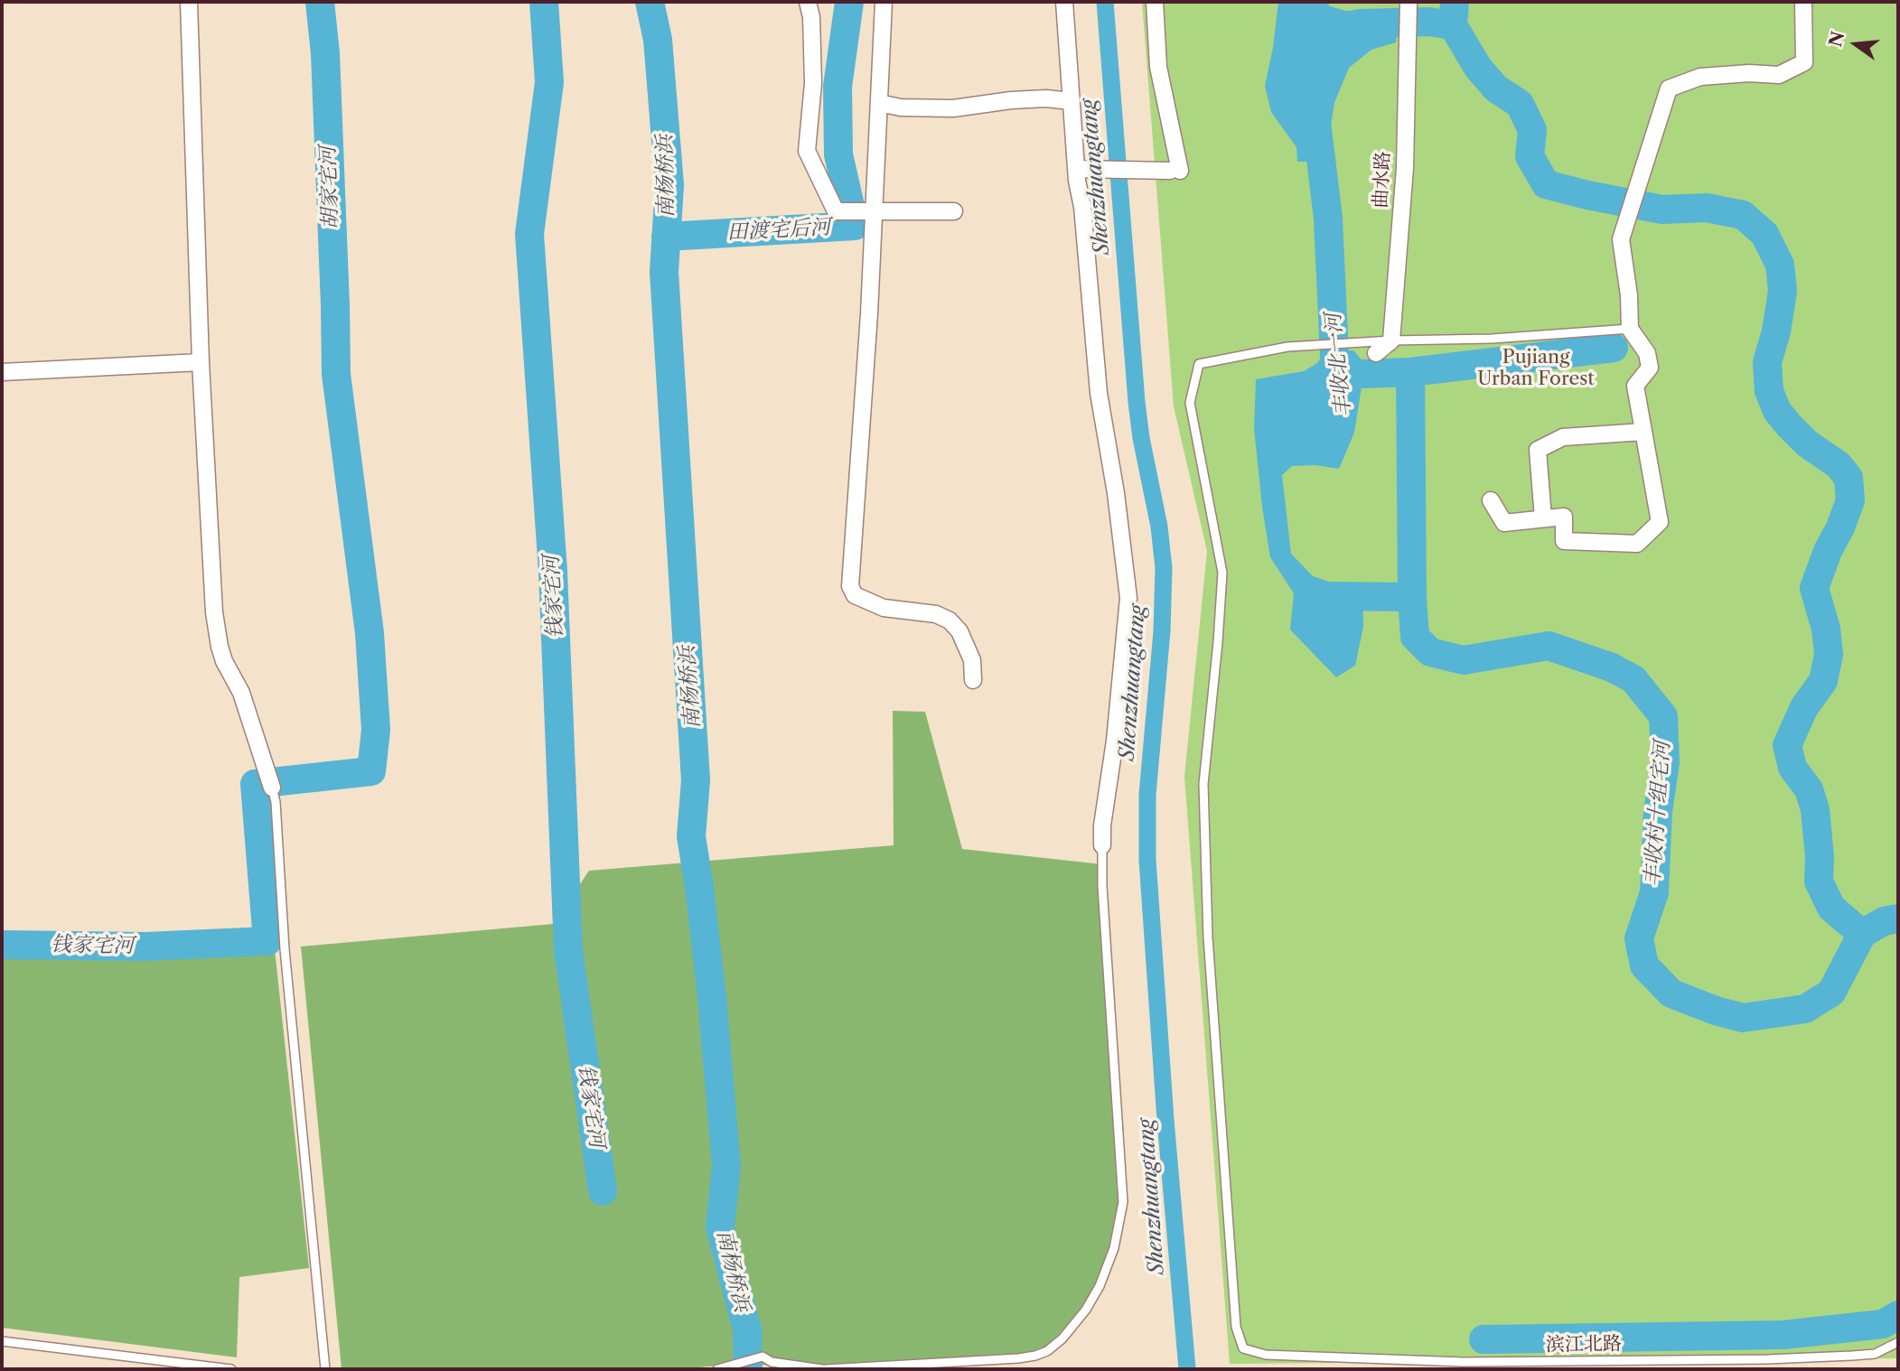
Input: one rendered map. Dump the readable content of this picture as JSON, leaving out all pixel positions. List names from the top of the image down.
{
  "streets": {
    "street": ["曲水路"],
    "lane": ["滨江北路"]
  },
  "crossings": [
    ["曲水路", "滨江北路"]
  ],
  "water": [
    "南杨桥浜",
    "Shenzhuangtang",
    "胡家宅河",
    "田渡宅后河",
    "丰收北一河",
    "钱家宅河",
    "丰收村十组宅河"
  ],
  "parks": ["Pujiang Urban Forest"],
  "north": "left"
}
